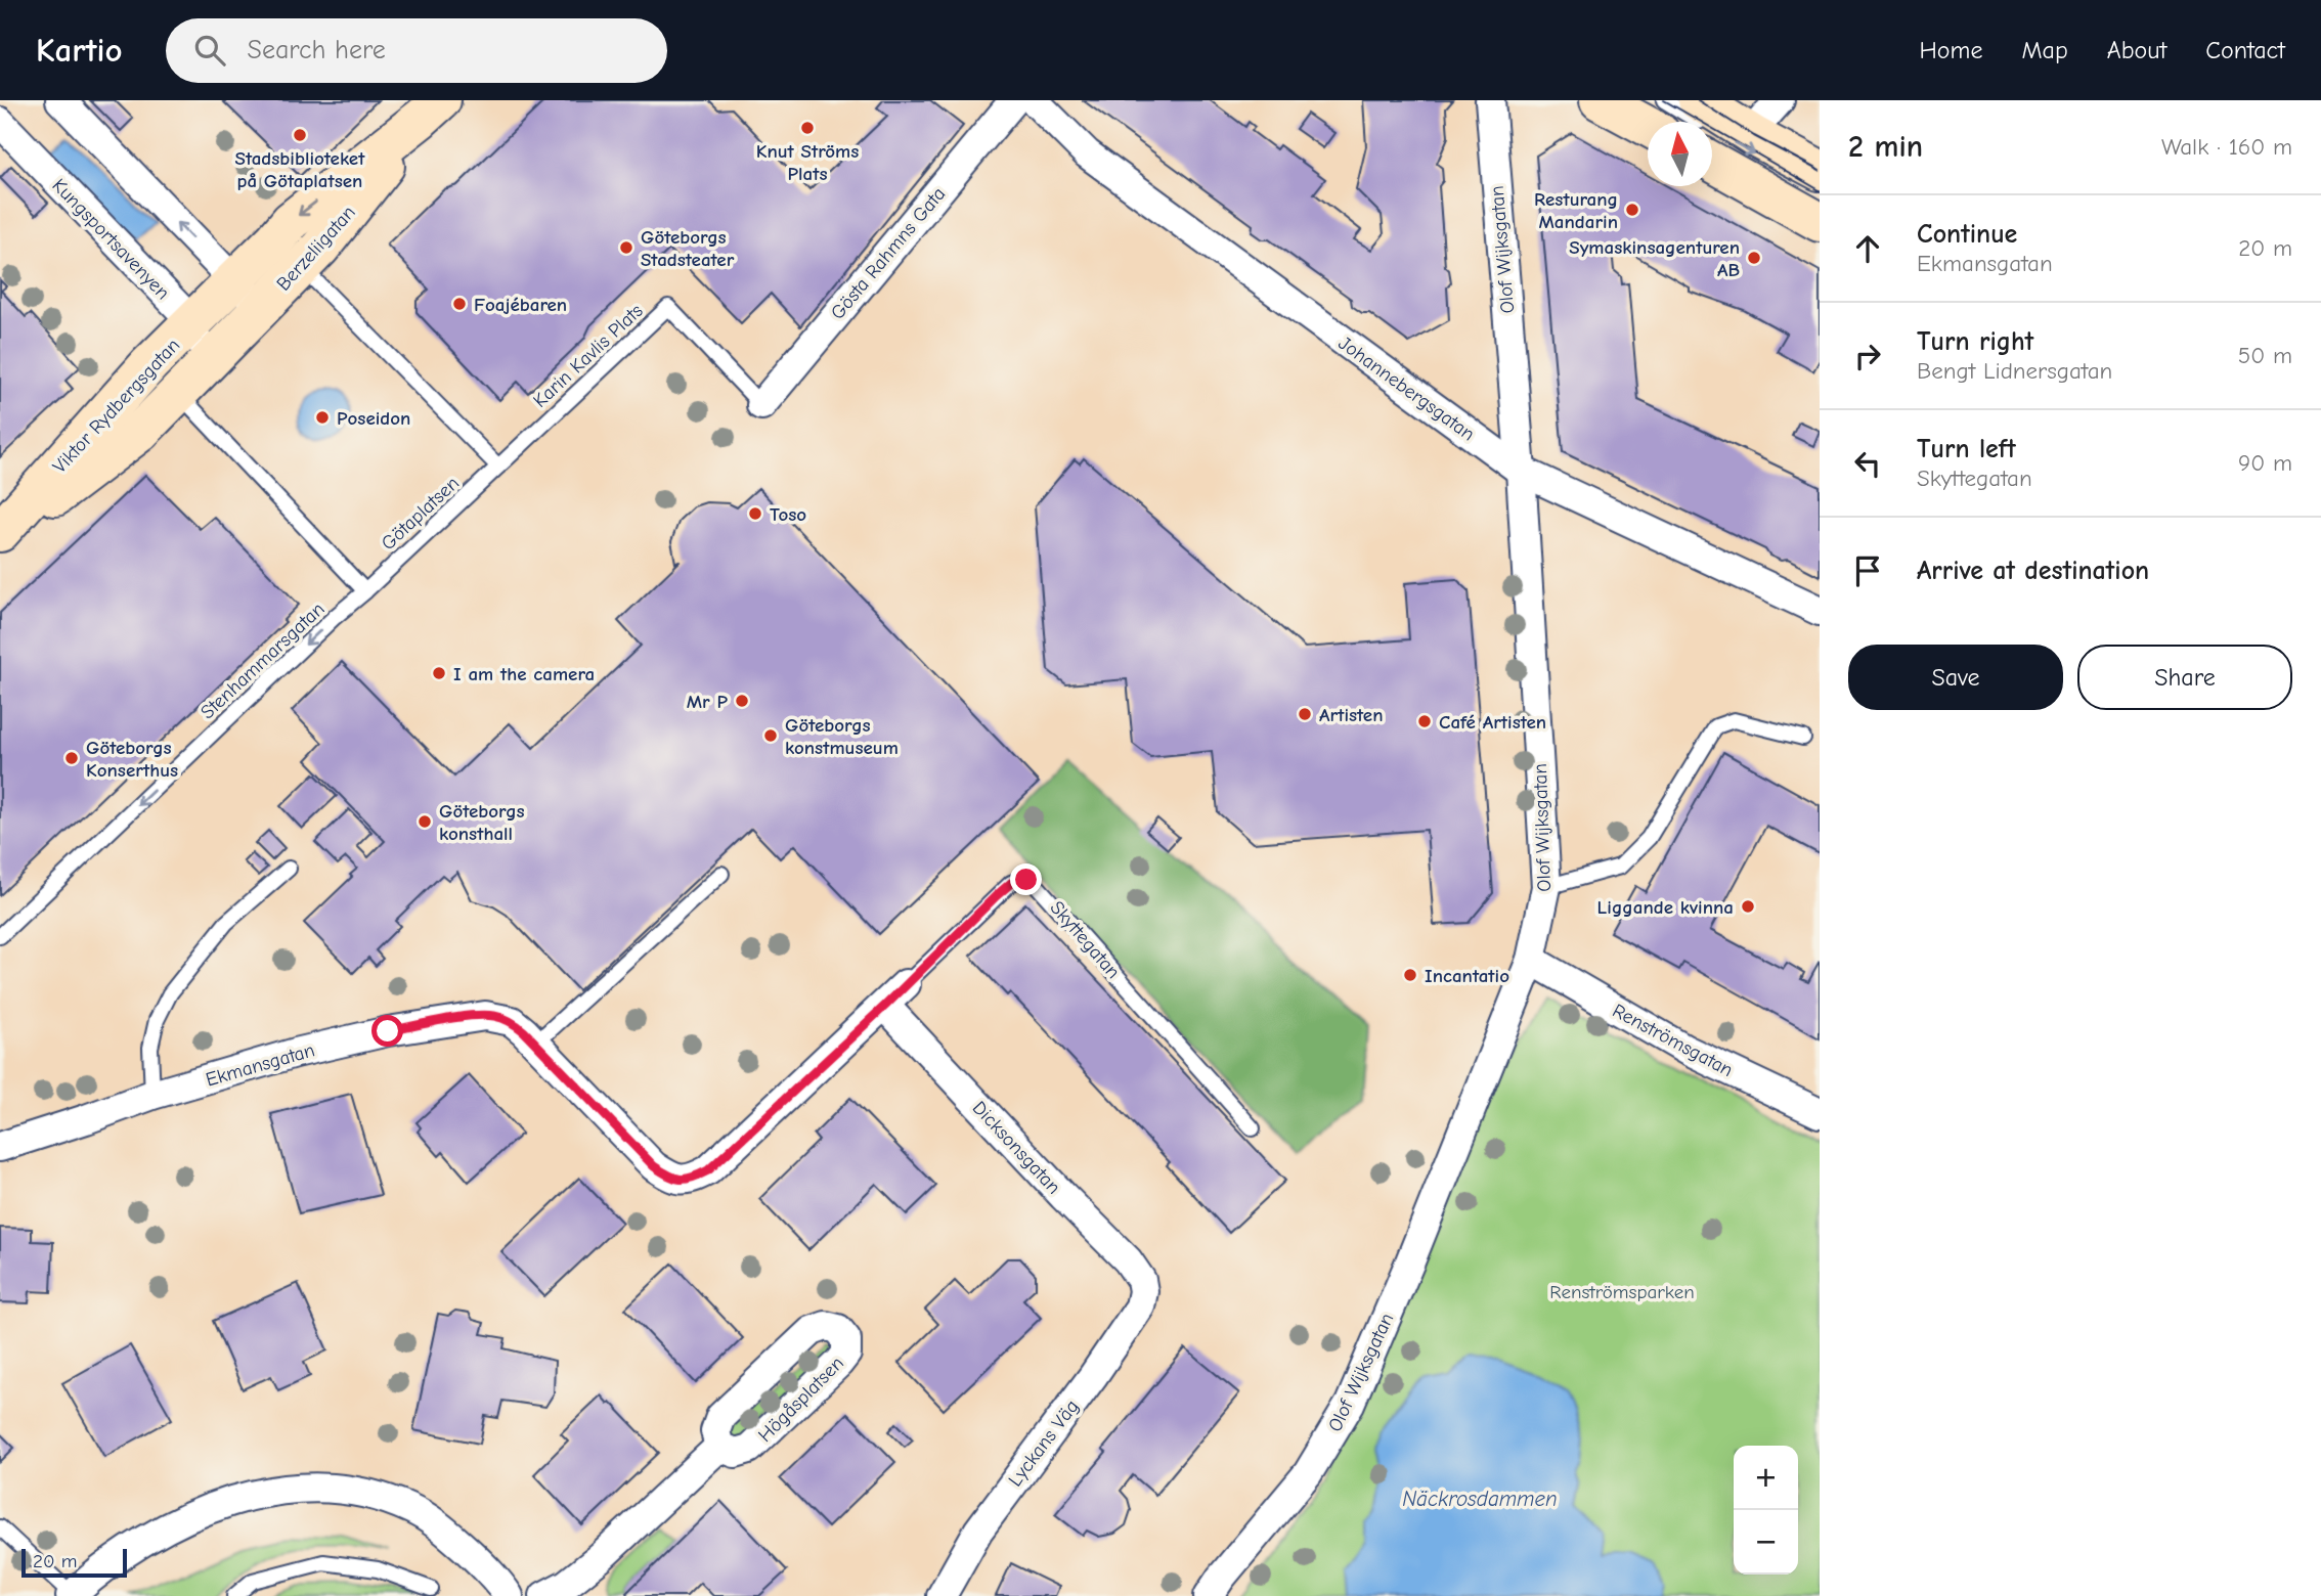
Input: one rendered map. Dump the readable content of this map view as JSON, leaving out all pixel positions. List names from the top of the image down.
{
  "streets": {
    "street": [
      "Kungsportsavenyen",
      "Berzeliigatan",
      "Olof Wijksgatan",
      "Gösta Rahmns Gata",
      "Johannebergsgatan",
      "Viktor Rydbergsgatan",
      "Skyttegatan",
      "Renströmsgatan",
      "Ekmansgatan",
      "Dicksonsgatan",
      "Högåsplatsen",
      "Lyckans Väg"
    ],
    "lane": ["Karin Kavlis Plats", "Götaplatsen", "Stenhammarsgatan"]
  },
  "crossings": [
    ["Kungsportsavenyen", "Viktor Rydbergsgatan"],
    ["Berzeliigatan", "Viktor Rydbergsgatan"],
    ["Olof Wijksgatan", "Johannebergsgatan"],
    ["Olof Wijksgatan", "Renströmsgatan"],
    ["Gösta Rahmns Gata", "Karin Kavlis Plats"],
    ["Karin Kavlis Plats", "Götaplatsen"],
    ["Götaplatsen", "Stenhammarsgatan"],
    ["Skyttegatan", "Ekmansgatan"],
    ["Skyttegatan", "Dicksonsgatan"],
    ["Dicksonsgatan", "Lyckans Väg"]
  ],
  "one_way": ["Stenhammarsgatan"],
  "water": ["Näckrosdammen"],
  "parks": ["Renströmsparken"],
  "places": [
    "Knut Ströms Plats",
    "Stadsbiblioteket på Götaplatsen",
    "Resturang Mandarin",
    "Göteborgs Stadsteater",
    "Symaskinsagenturen AB",
    "Foajébaren",
    "Poseidon",
    "Toso",
    "I am the camera",
    "Mr P",
    "Artisten",
    "Café Artisten",
    "Göteborgs konstmuseum",
    "Göteborgs Konserthus",
    "Göteborgs konsthall",
    "Liggande kvinna",
    "Incantatio"
  ],
  "scale_bar": "20 m",
  "north": "top",
  "page": {
    "header": "Kartio",
    "search": "Search here",
    "nav": [
      "Home",
      "Map",
      "About",
      "Contact"
    ],
    "heading": ["2 min", "Walk · 160 m"],
    "list": [
      ["Continue", "Ekmansgatan", "20 m"],
      ["Turn right", "Bengt Lidnersgatan", "50 m"],
      ["Turn left", "Skyttegatan", "90 m"],
      "Arrive at destination"
    ],
    "buttons": ["Save", "Share"],
    "map_buttons": ["+", "−"],
    "scale": "20 m"
  }
}
